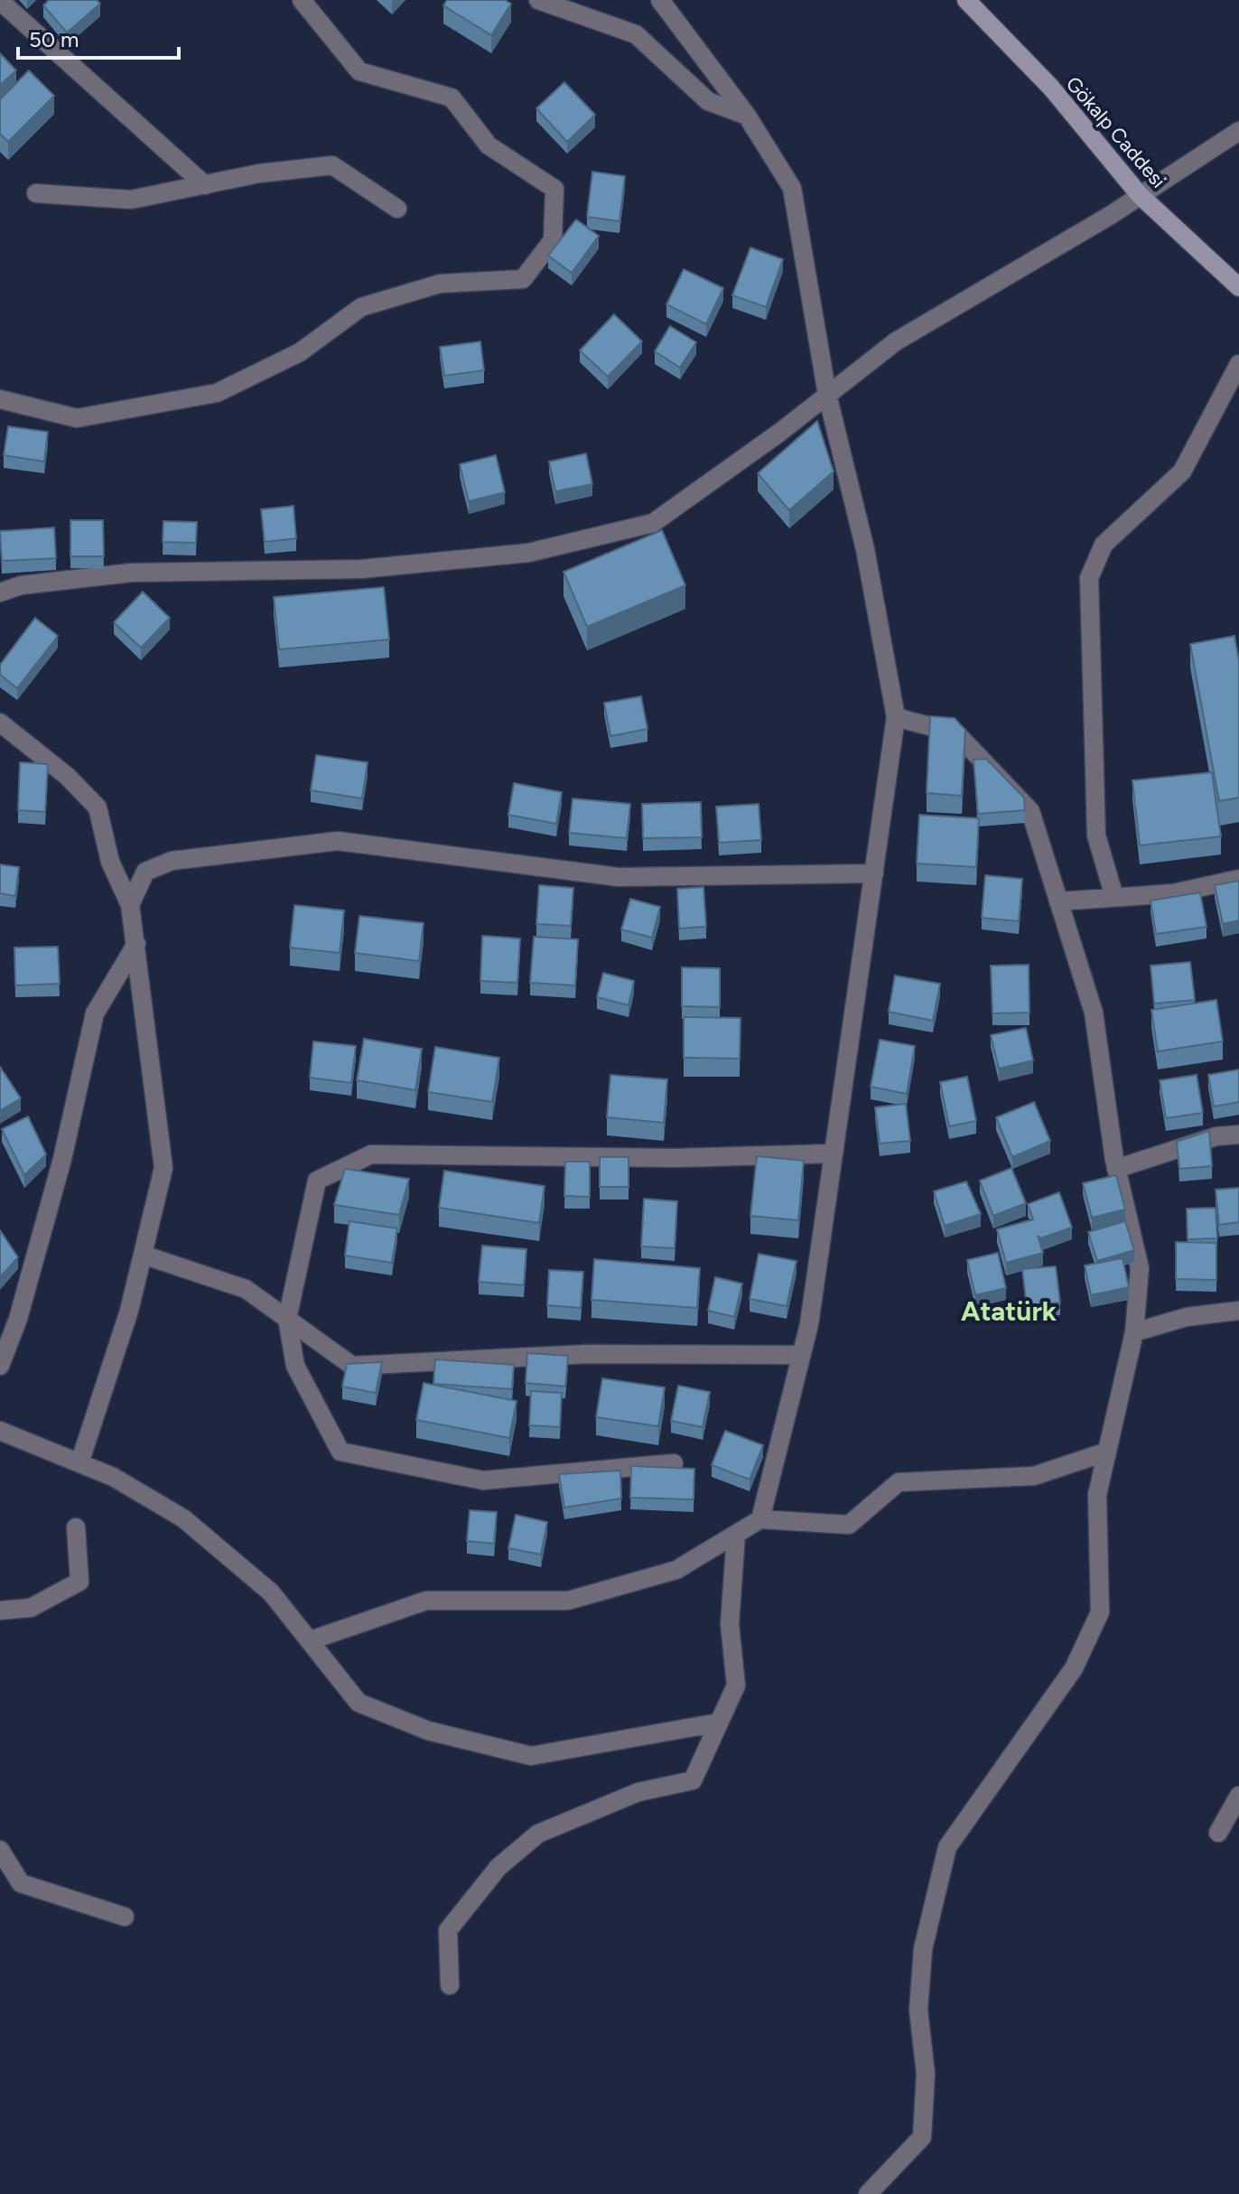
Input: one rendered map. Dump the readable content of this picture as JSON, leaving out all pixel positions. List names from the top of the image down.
{
  "streets": {
    "street": ["Gökalp Caddesi"]
  },
  "districts": ["Atatürk"],
  "scale_bar": "50 m"
}
